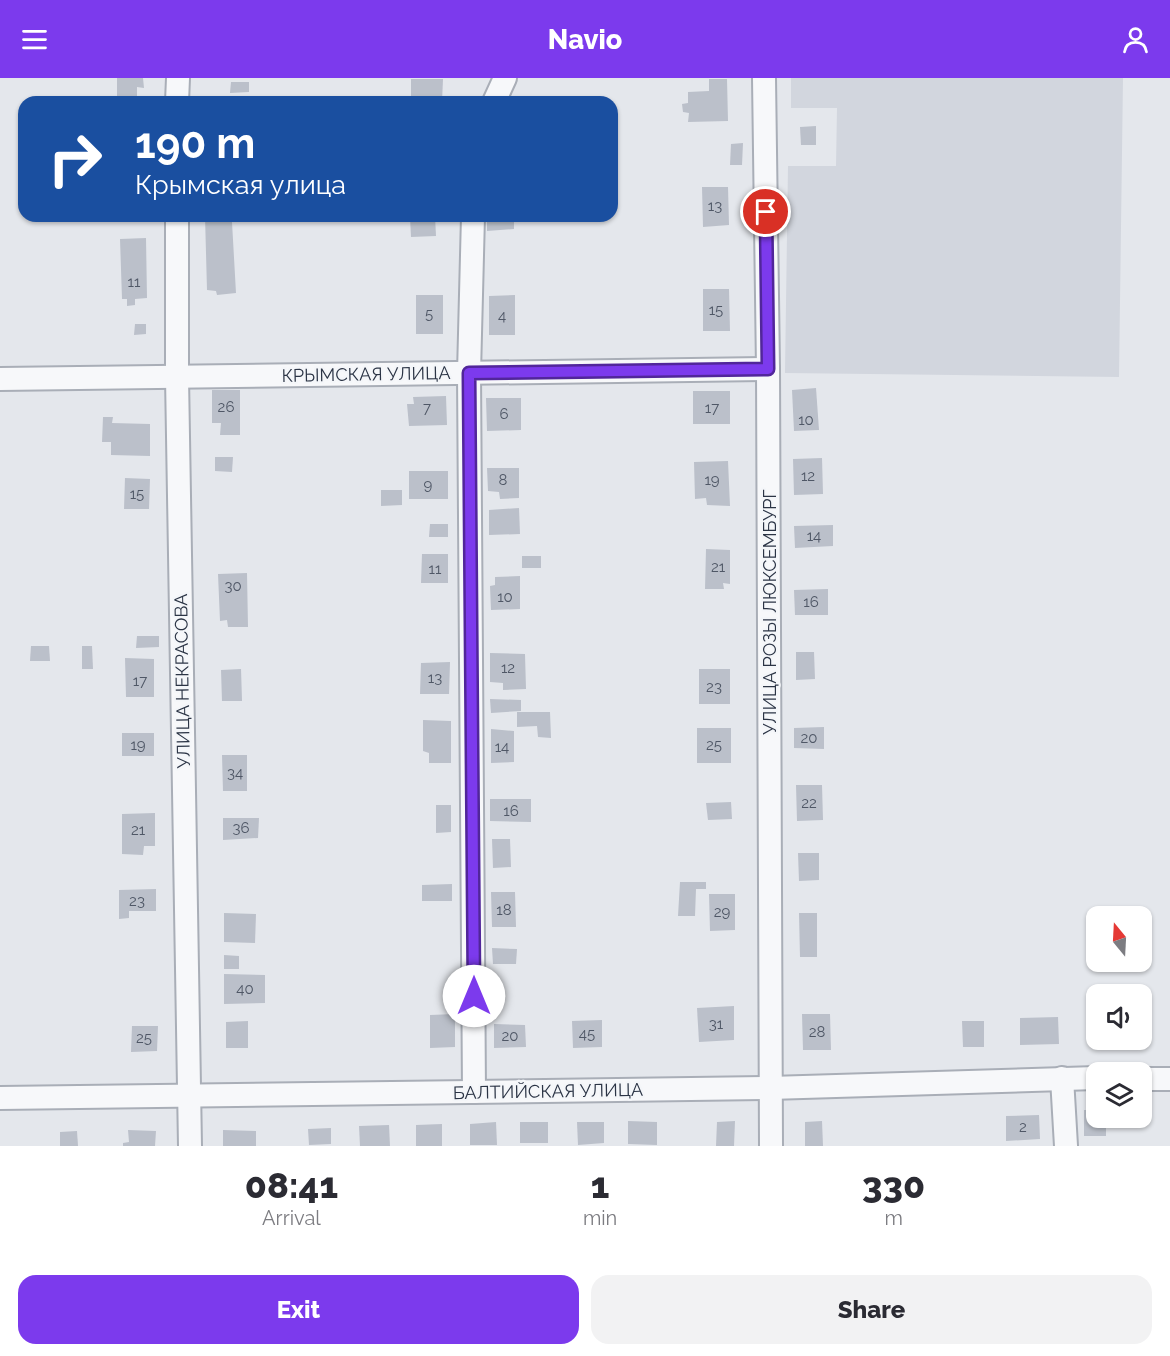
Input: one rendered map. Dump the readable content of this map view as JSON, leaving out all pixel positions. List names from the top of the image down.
{
  "streets": {
    "street": [
      "КРЫМСКАЯ УЛИЦА",
      "УЛИЦА РОЗЫ ЛЮКСЕМБУРГ",
      "УЛИЦА НЕКРАСОВА",
      "БАЛТИЙСКАЯ УЛИЦА"
    ]
  },
  "crossings": [
    ["КРЫМСКАЯ УЛИЦА", "УЛИЦА РОЗЫ ЛЮКСЕМБУРГ"],
    ["КРЫМСКАЯ УЛИЦА", "УЛИЦА НЕКРАСОВА"],
    ["УЛИЦА РОЗЫ ЛЮКСЕМБУРГ", "БАЛТИЙСКАЯ УЛИЦА"],
    ["УЛИЦА НЕКРАСОВА", "БАЛТИЙСКАЯ УЛИЦА"]
  ],
  "house_numbers": [
    "13",
    "11",
    "15",
    "5",
    "4",
    "26",
    "7",
    "17",
    "6",
    "10",
    "12",
    "8",
    "19",
    "9",
    "15",
    "14",
    "21",
    "11",
    "30",
    "10",
    "16",
    "12",
    "13",
    "17",
    "23",
    "20",
    "19",
    "25",
    "14",
    "34",
    "22",
    "16",
    "36",
    "21",
    "23",
    "18",
    "29",
    "40",
    "31",
    "28",
    "45",
    "20",
    "25",
    "2"
  ],
  "north": "top",
  "page": {
    "header": "Navio",
    "turn": ["190 m", "Крымская улица"],
    "eta": [
      "08:41",
      "Arrival",
      "1",
      "min",
      "330",
      "m"
    ],
    "buttons": ["Exit", "Share"]
  }
}
